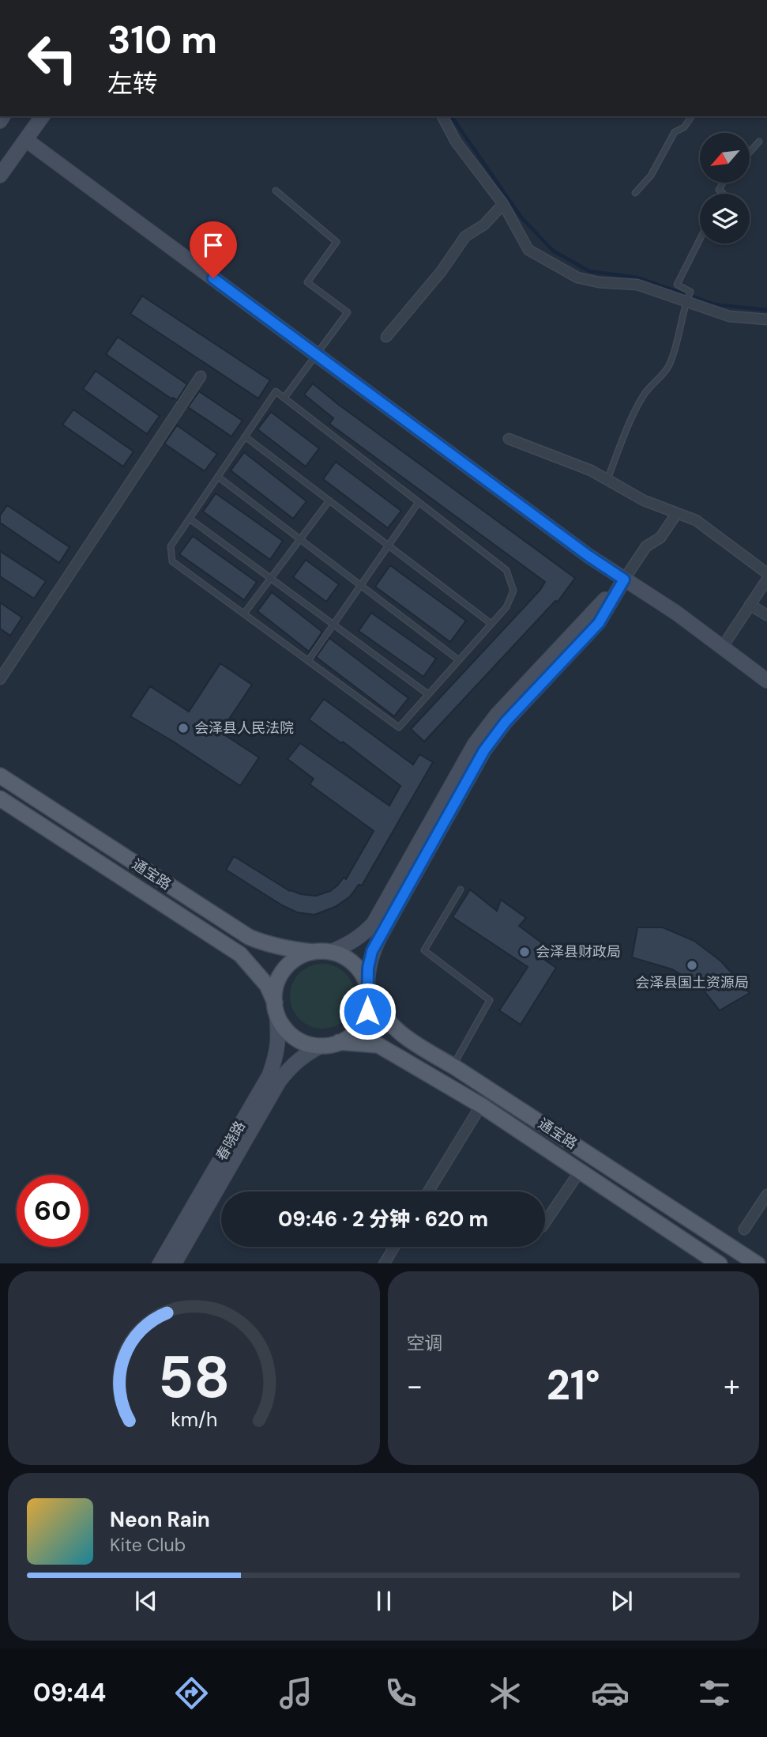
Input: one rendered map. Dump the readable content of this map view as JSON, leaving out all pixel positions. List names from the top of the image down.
{
  "streets": {
    "main road": ["通宝路"],
    "street": ["春晓路"]
  },
  "crossings": [
    ["通宝路", "春晓路"]
  ],
  "places": ["会泽县人民法院", "会泽县财政局", "会泽县国土资源局"],
  "north": "bottom left",
  "page": {
    "turn": ["310 m", "左转"],
    "limit": "60",
    "trip": "09:46 · 2 分钟 · 620 m",
    "tile": "空调",
    "heat": ["−", "21°", "+"],
    "song": ["Neon Rain", "Kite Club"],
    "tabs": "09:44",
    "gauge": ["58", "km/h"]
  }
}
